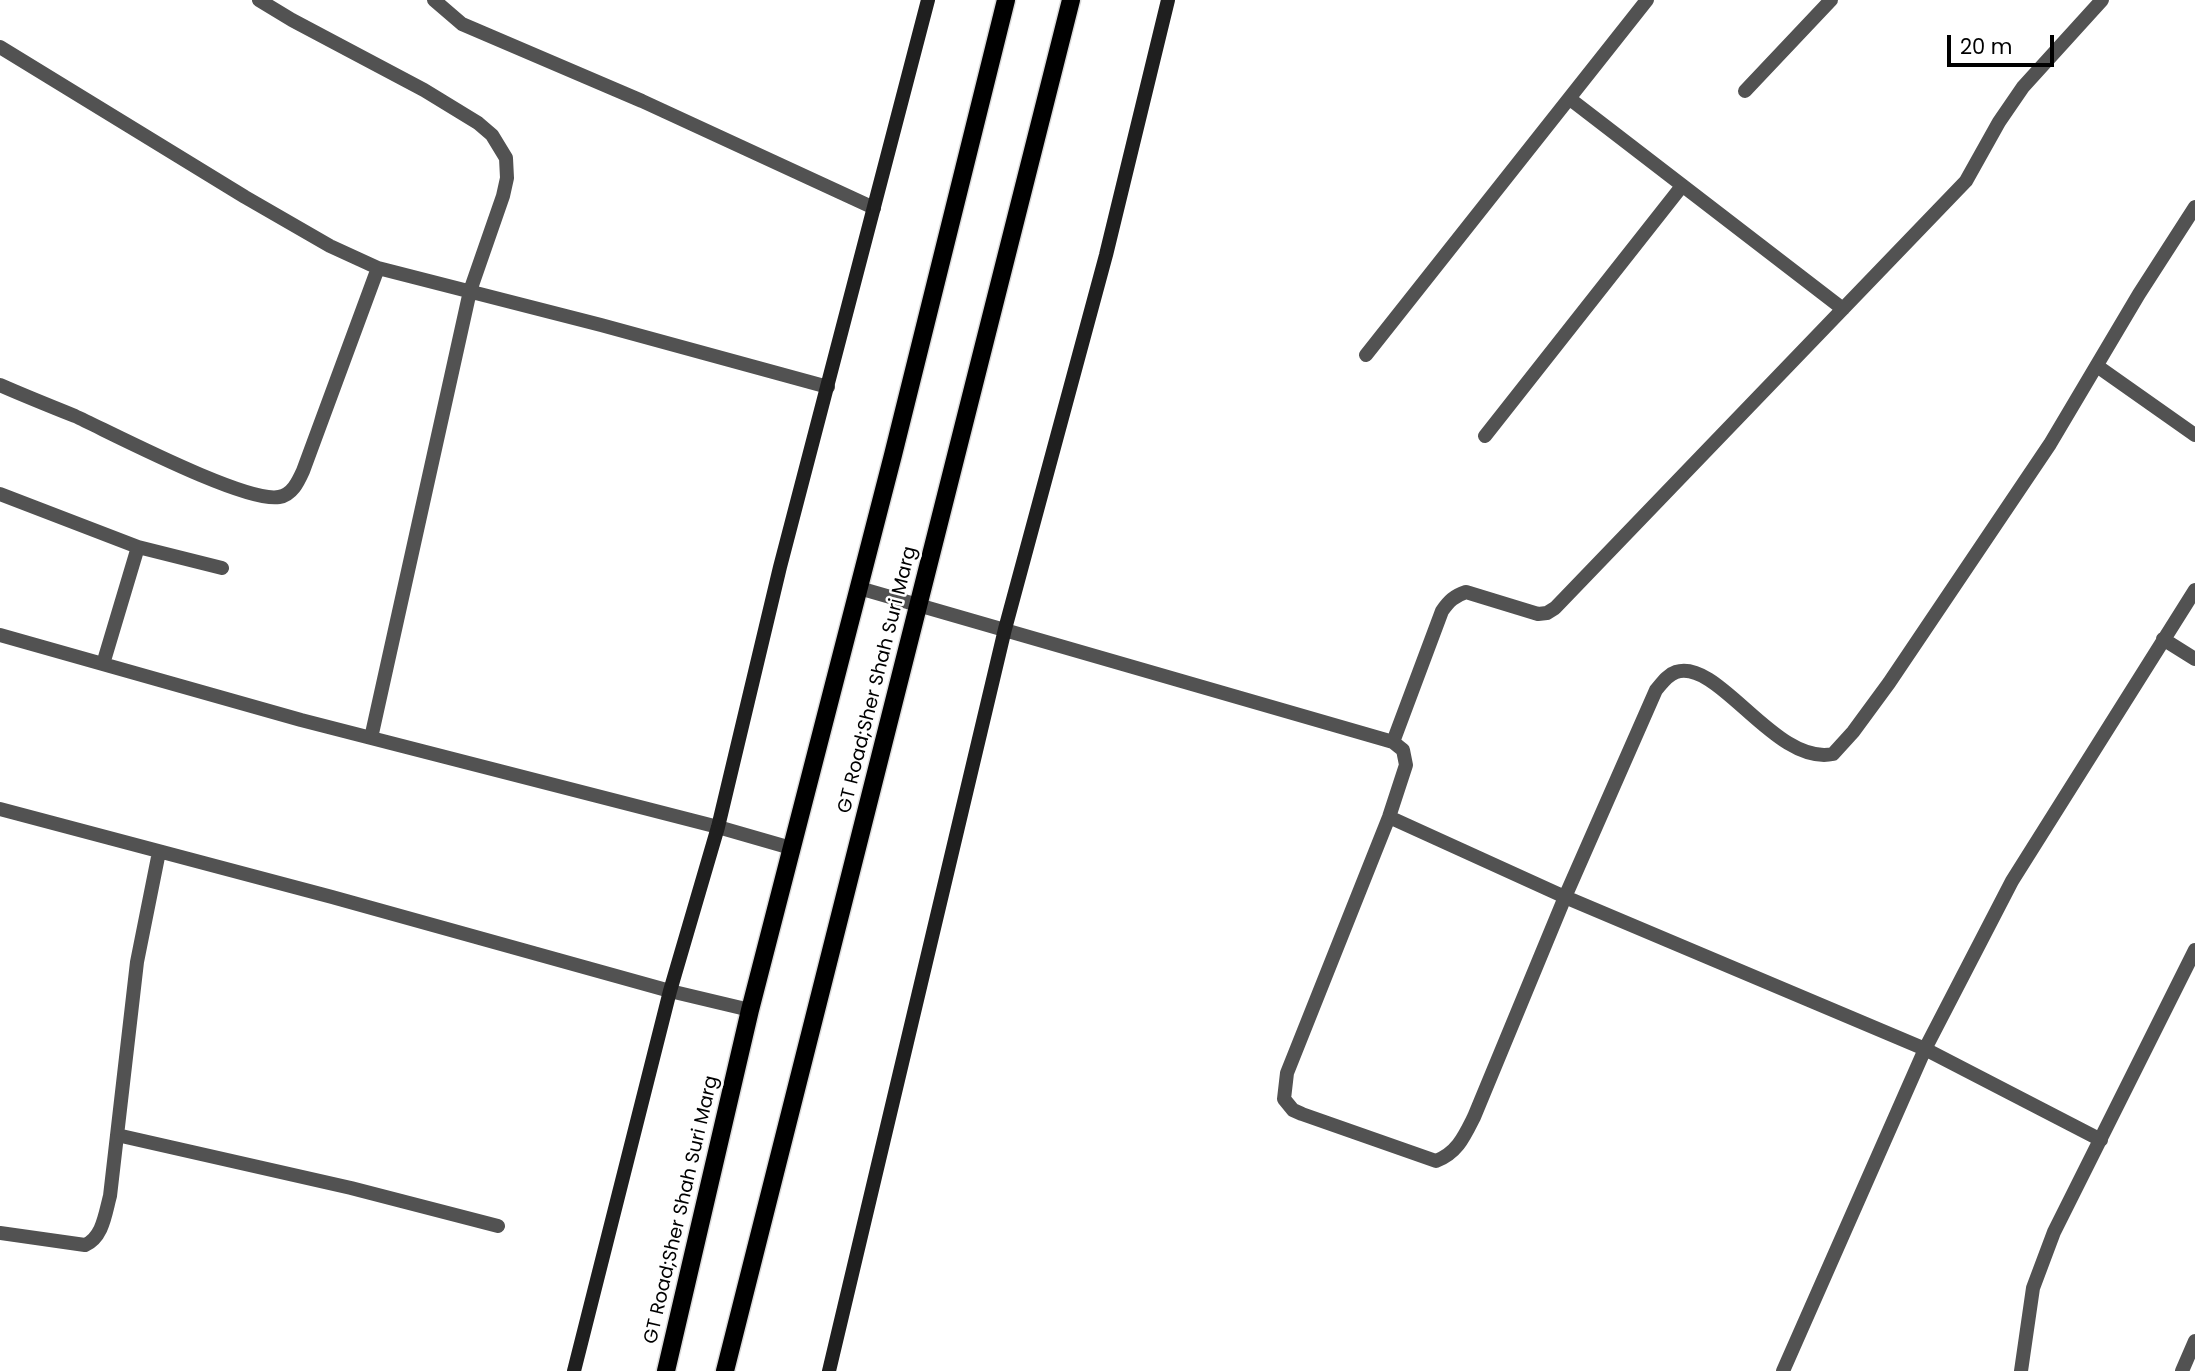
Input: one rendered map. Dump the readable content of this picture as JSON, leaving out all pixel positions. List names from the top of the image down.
{
  "streets": {
    "main road": ["GT Road;Sher Shah Suri Marg"]
  },
  "scale_bar": "20 m"
}
